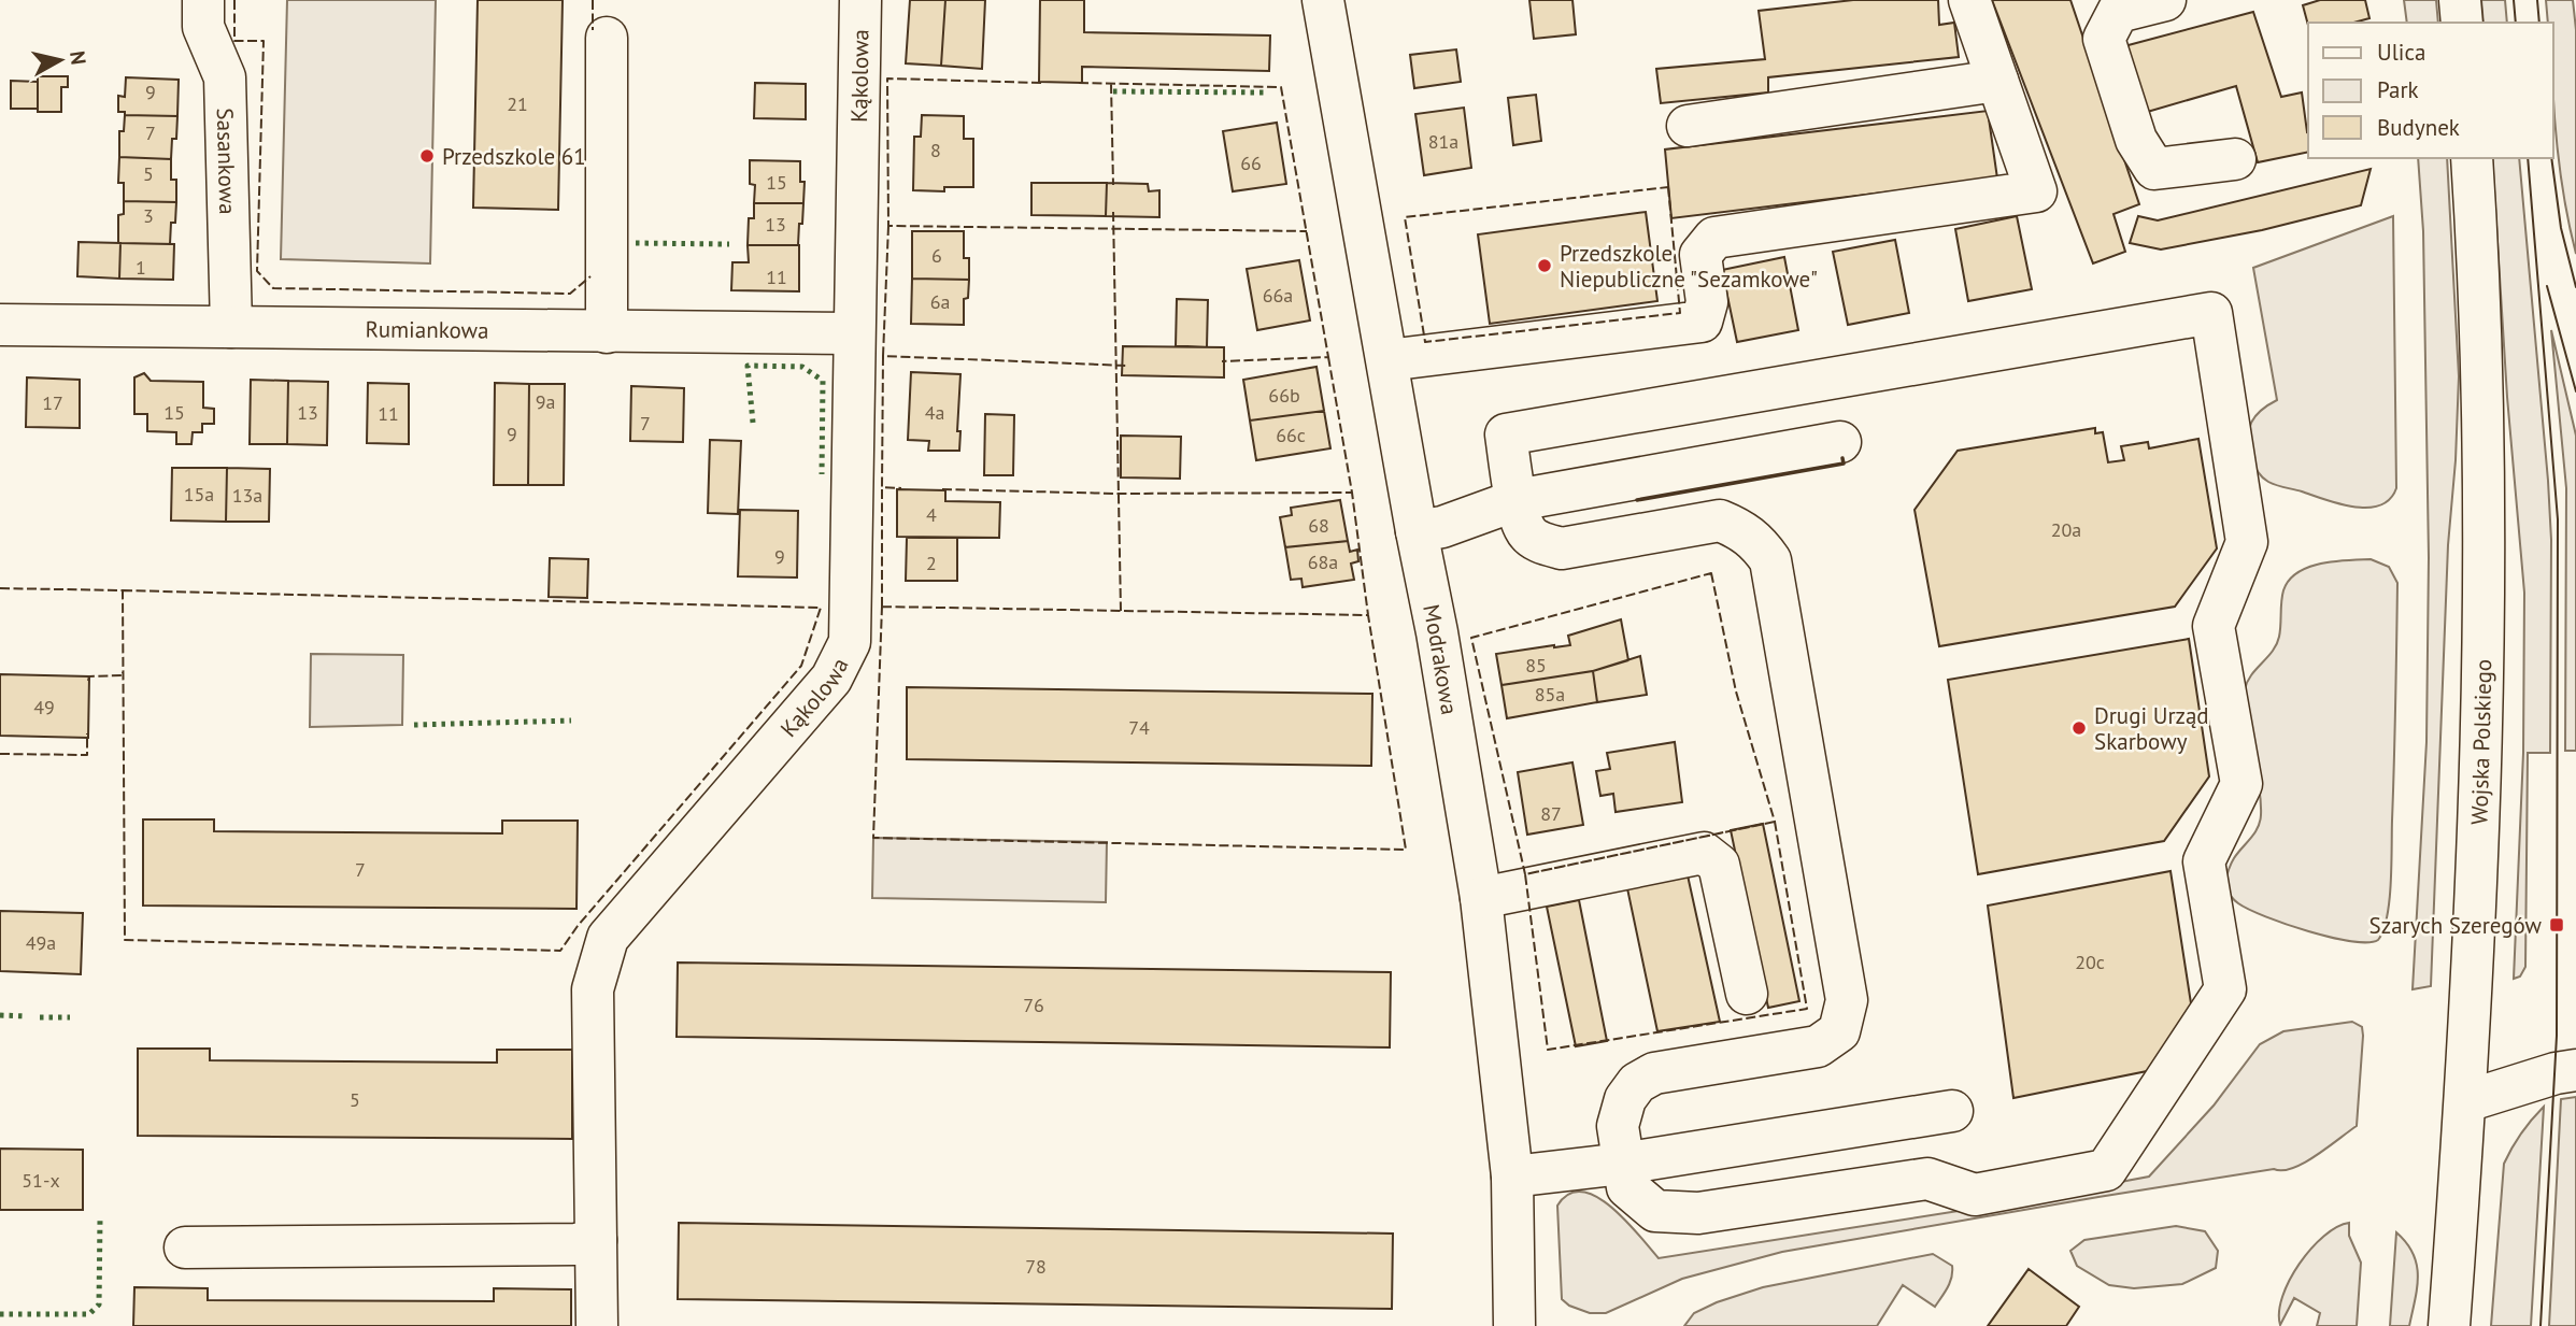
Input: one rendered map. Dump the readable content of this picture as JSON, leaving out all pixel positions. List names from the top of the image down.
{
  "streets": {
    "street": [
      "Kąkolowa",
      "Sasankowa",
      "Rumiankowa",
      "Modrakowa",
      "Wojska Polskiego"
    ]
  },
  "crossings": [
    ["Kąkolowa", "Rumiankowa"],
    ["Sasankowa", "Rumiankowa"]
  ],
  "places": {
    "other": ["Przedszkole 61", "Przedszkole Niepubliczne \"Sezamkowe\"", "Drugi Urząd Skarbowy"],
    "transit": ["Szarych Szeregów"]
  },
  "house_numbers": [
    "9",
    "21",
    "7",
    "81a",
    "8",
    "66",
    "5",
    "15",
    "3",
    "13",
    "6",
    "1",
    "11",
    "66a",
    "6a",
    "66b",
    "9a",
    "17",
    "15",
    "13",
    "4a",
    "11",
    "7",
    "9",
    "66c",
    "15a",
    "13a",
    "4",
    "68",
    "20a",
    "9",
    "68a",
    "2",
    "85",
    "85a",
    "49",
    "74",
    "87",
    "7",
    "49a",
    "20c",
    "76",
    "5",
    "51-x",
    "78"
  ],
  "legend": ["Ulica", "Park", "Budynek"],
  "north": "right"
}
